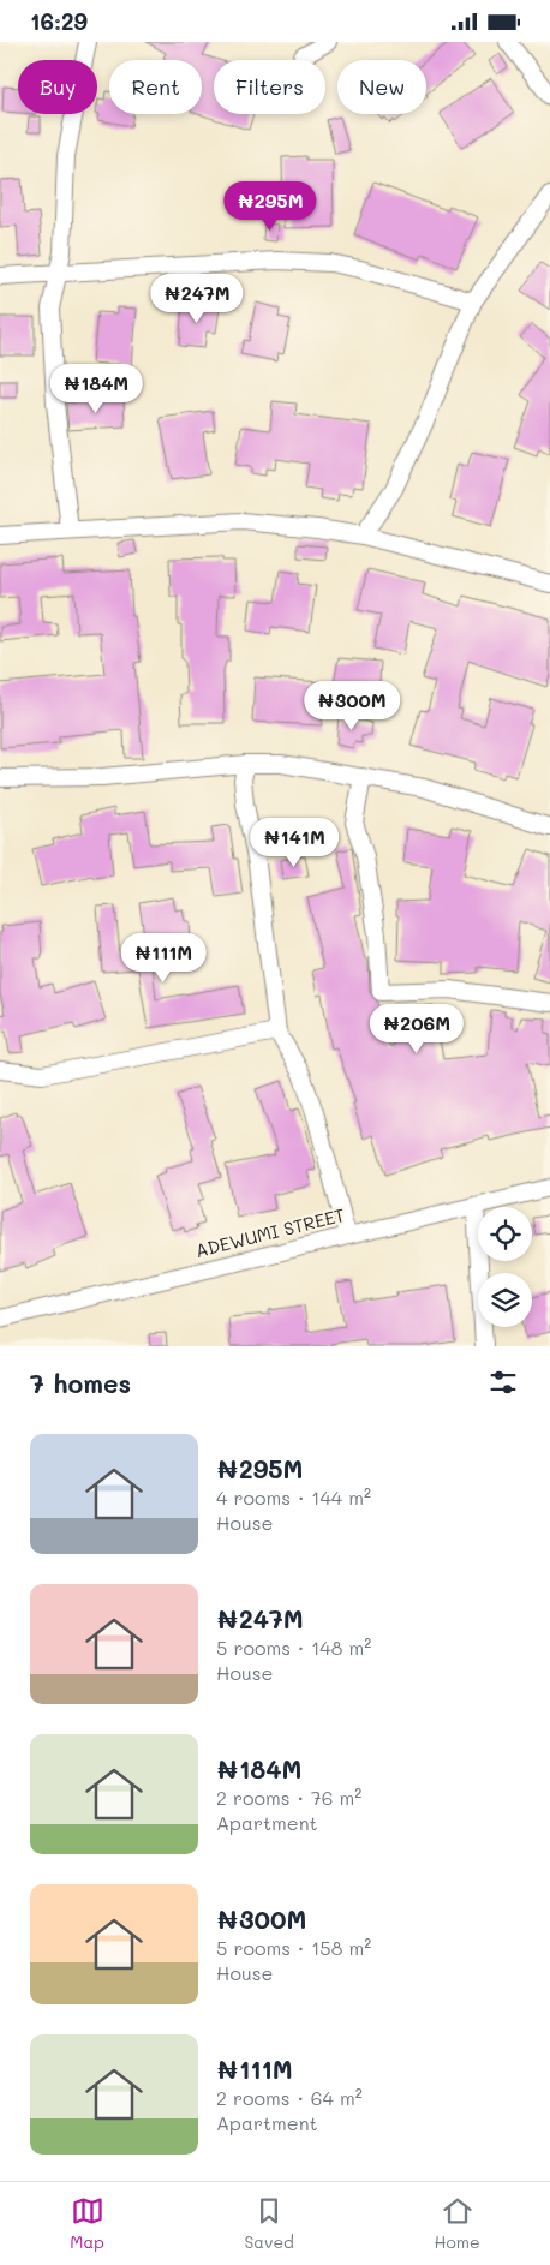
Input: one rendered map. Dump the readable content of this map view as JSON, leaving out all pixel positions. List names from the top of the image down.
{
  "streets": {
    "street": ["ADEWUMI STREET"]
  },
  "page": {
    "status": "16:29",
    "chip": [
      "Buy",
      "Rent",
      "Filters",
      "New"
    ],
    "price": [
      "₦295M",
      "₦247M",
      "₦184M",
      "₦300M",
      "₦141M",
      "₦111M",
      "₦206M"
    ],
    "heading": "7 homes",
    "list": [
      {
        "name": "₦295M",
        "note": "4 rooms · 144 m² · House"
      },
      {
        "name": "₦247M",
        "note": "5 rooms · 148 m² · House"
      },
      {
        "name": "₦184M",
        "note": "2 rooms · 76 m² · Apartment"
      },
      {
        "name": "₦300M",
        "note": "5 rooms · 158 m² · House"
      },
      {
        "name": "₦111M",
        "note": "2 rooms · 64 m² · Apartment"
      }
    ],
    "tabs": ["Map", "Saved", "Home"]
  }
}
